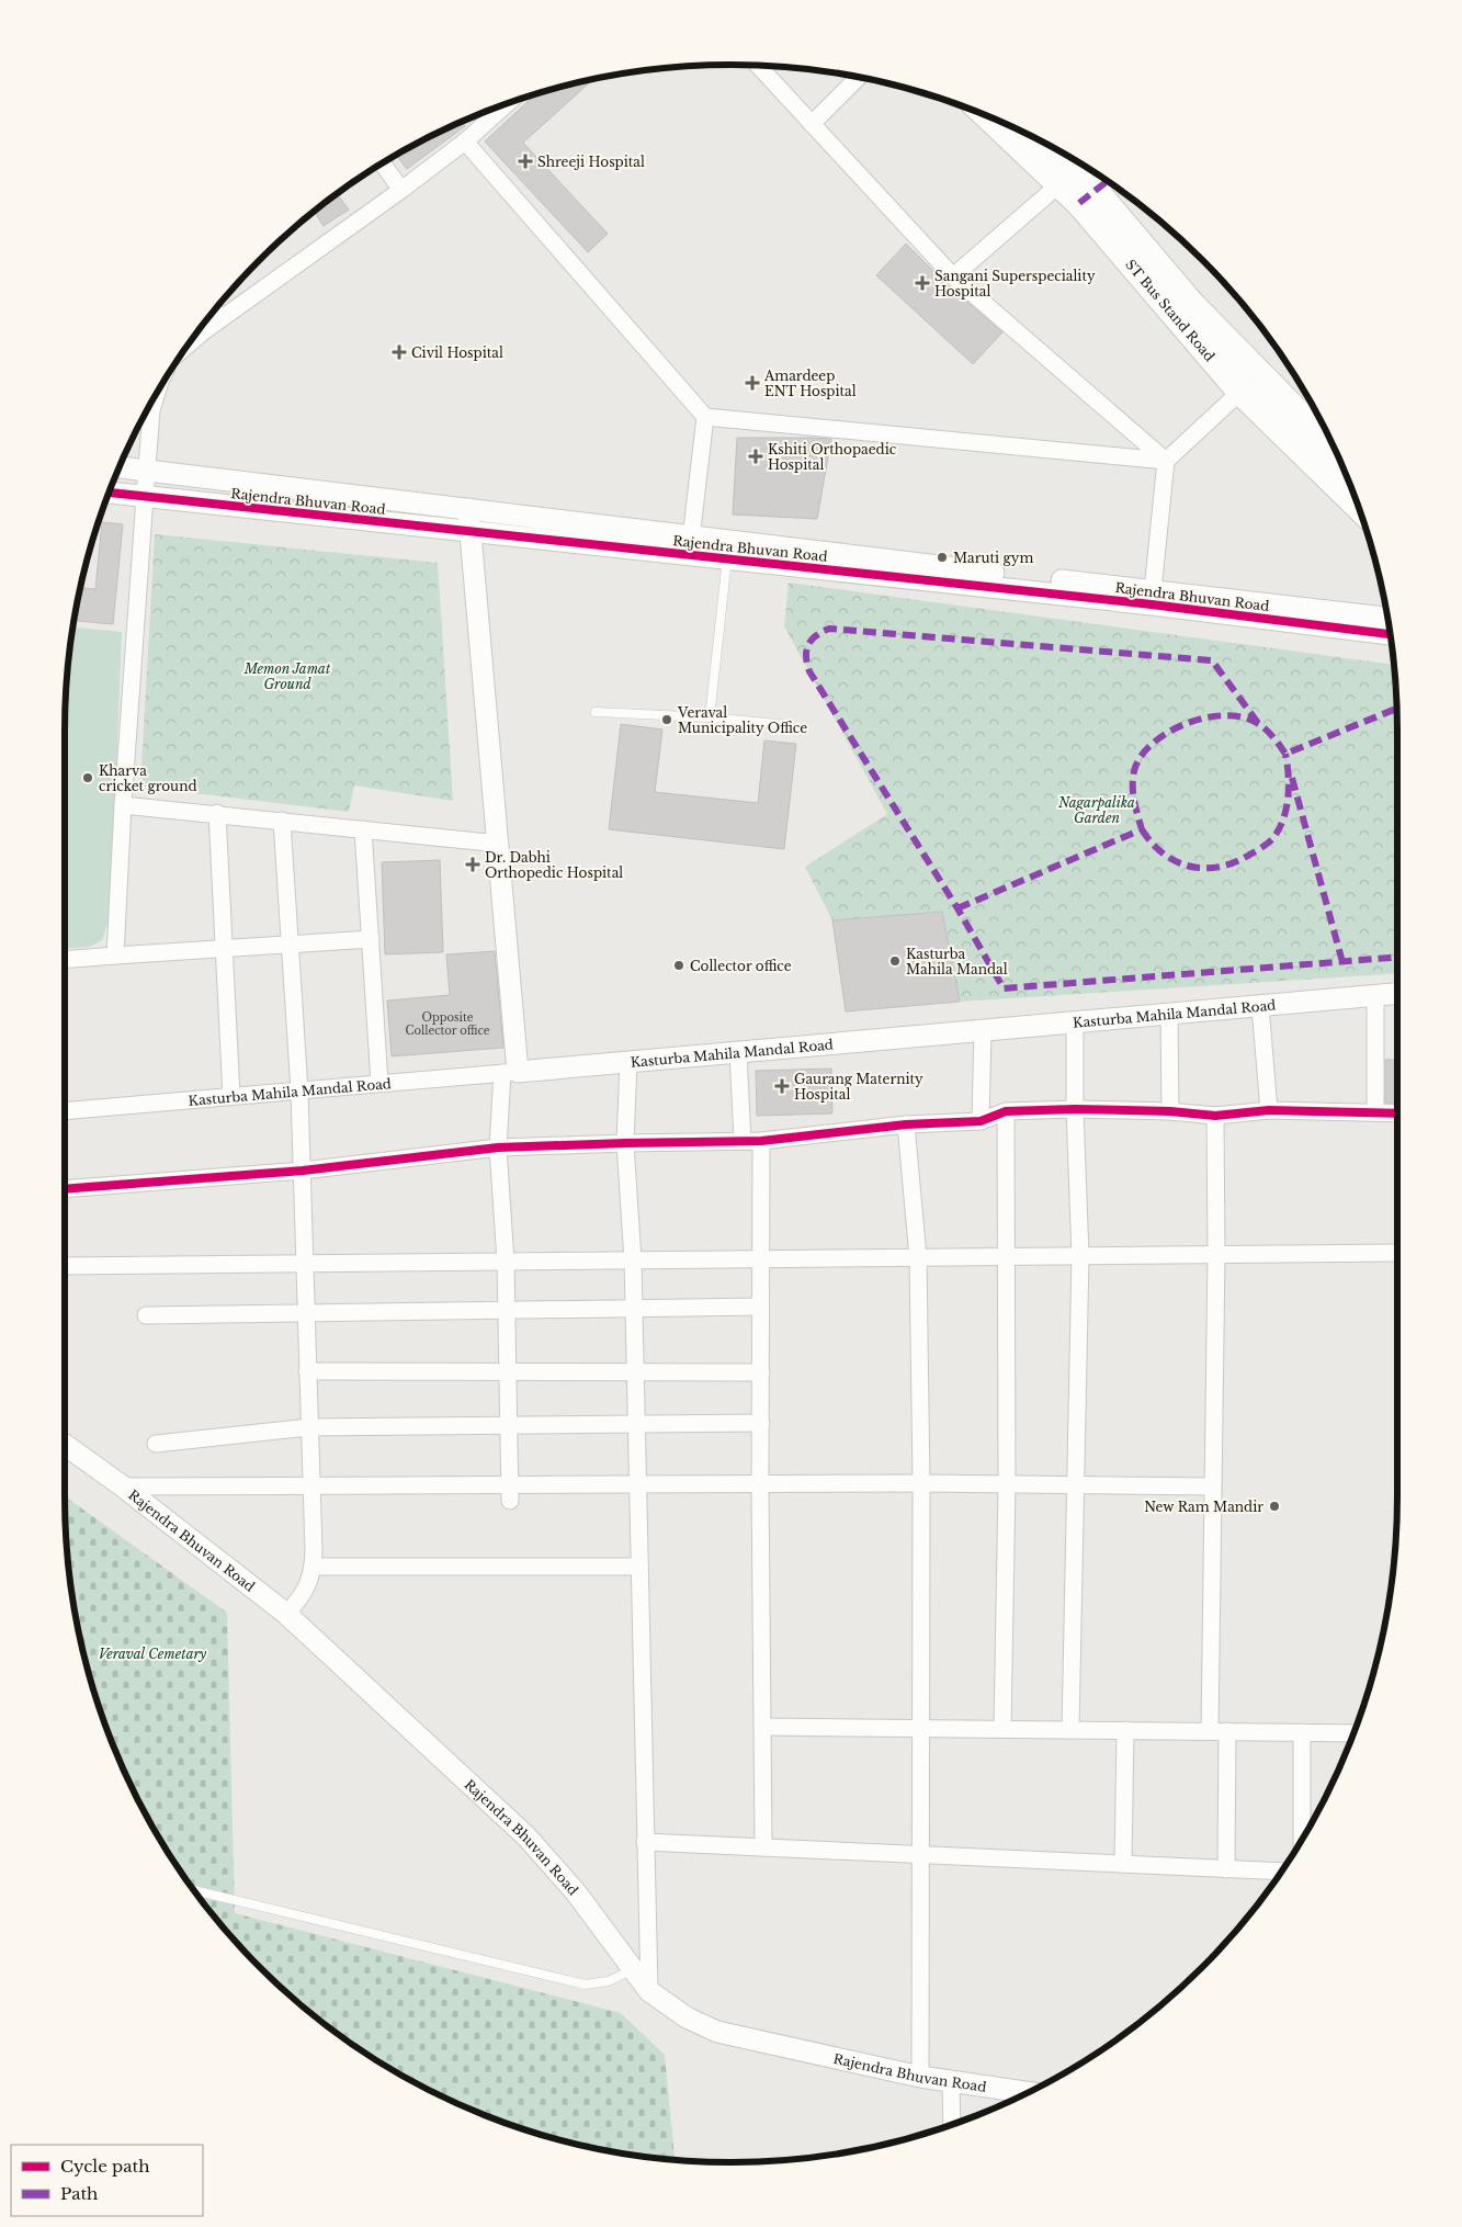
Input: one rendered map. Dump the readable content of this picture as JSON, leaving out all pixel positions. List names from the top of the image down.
{
  "streets": {
    "main road": ["ST Bus Stand Road"],
    "street": ["Rajendra Bhuvan Road", "Kasturba Mahila Mandal Road"]
  },
  "parks": ["Memon Jamat Ground", "Nagarpalika Garden", "Veraval Cemetary"],
  "places": {
    "health": [
      "Shreeji Hospital",
      "Sangani Superspeciality Hospital",
      "Civil Hospital",
      "Amardeep ENT Hospital",
      "Kshiti Orthopaedic Hospital",
      "Dr. Dabhi Orthopedic Hospital",
      "Gaurang Maternity Hospital"
    ],
    "other": [
      "Maruti gym",
      "Veraval Municipality Office",
      "Kharva cricket ground",
      "Kasturba Mahila Mandal",
      "Collector office",
      "New Ram Mandir"
    ]
  },
  "house_numbers": ["Opposite Collector office"],
  "legend": ["Cycle path", "Path"]
}
